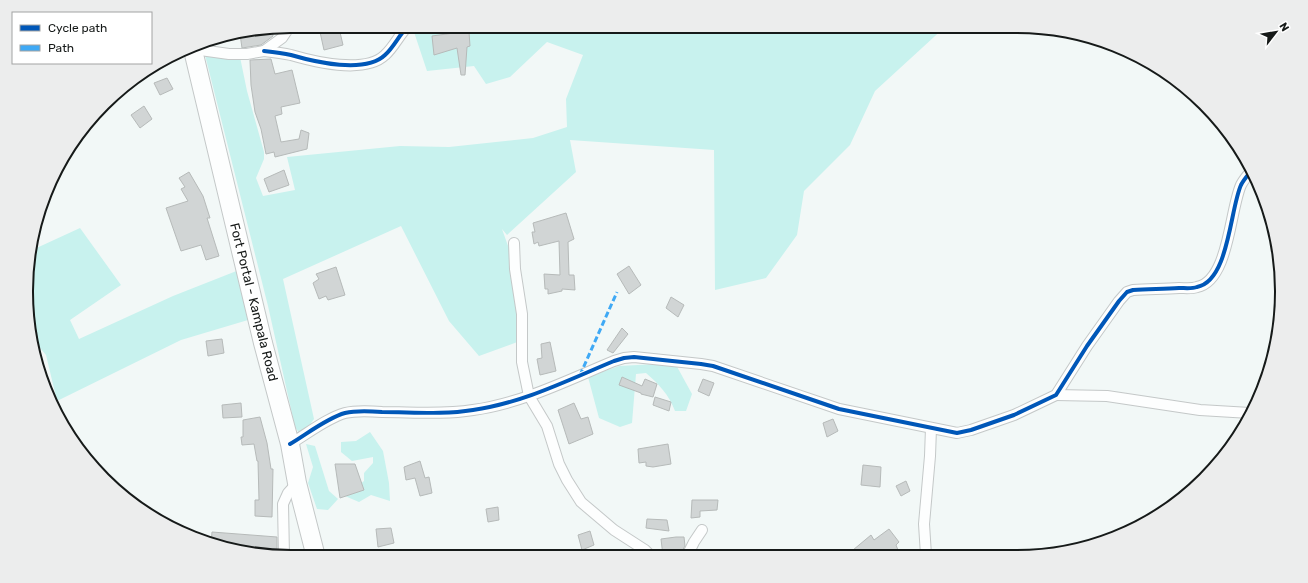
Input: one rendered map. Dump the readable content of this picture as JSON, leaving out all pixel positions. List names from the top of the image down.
{
  "streets": {
    "highway": ["Fort Portal - Kampala Road"]
  },
  "legend": ["Cycle path", "Path"],
  "north": "top right"
}
